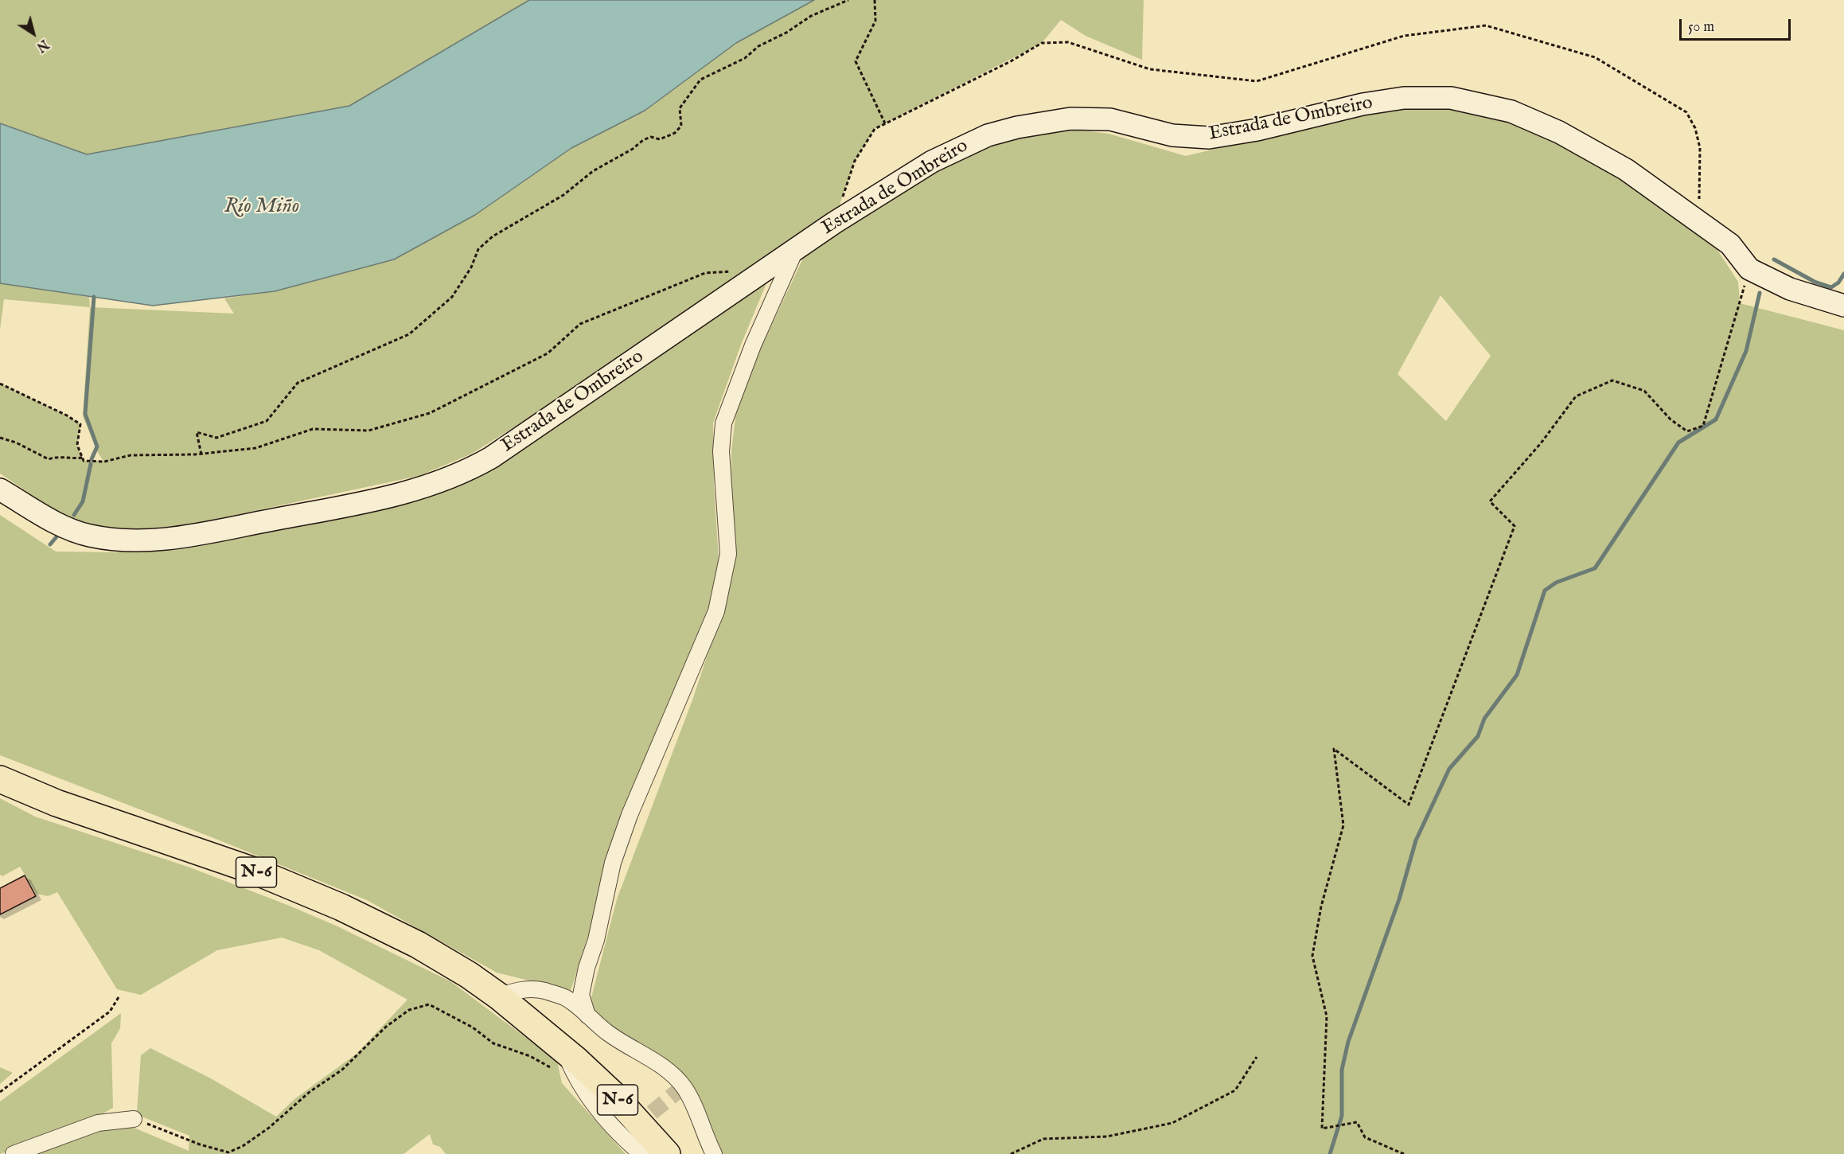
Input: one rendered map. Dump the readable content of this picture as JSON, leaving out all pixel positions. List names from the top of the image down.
{
  "streets": {
    "highway": ["N-6"],
    "street": ["Estrada de Ombreiro"]
  },
  "water": ["Río Miño"],
  "scale_bar": "50 m",
  "north": "bottom right"
}
